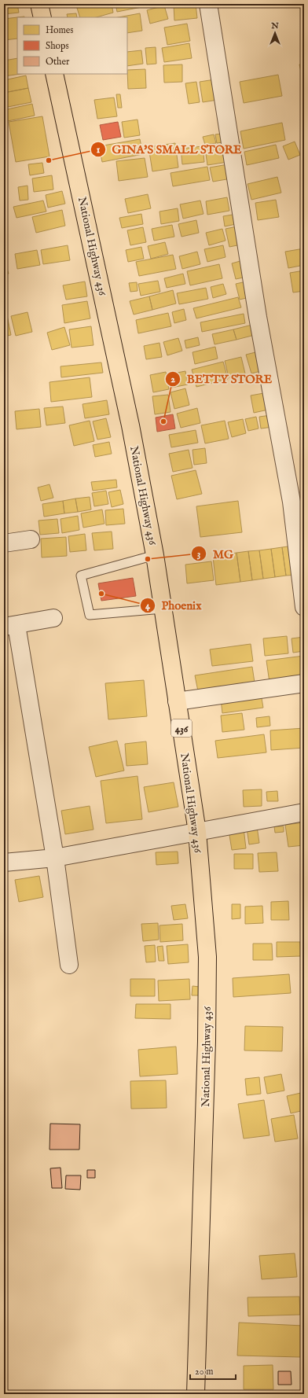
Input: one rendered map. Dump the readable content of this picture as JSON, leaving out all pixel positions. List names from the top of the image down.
{
  "streets": {
    "main road": ["National Highway 436", "436"]
  },
  "places": [
    "GINA'S SMALL STORE",
    "BETTY STORE",
    "MG",
    "Phoenix"
  ],
  "legend": ["Homes", "Shops", "Other"],
  "scale_bar": "20 m",
  "north": "top"
}
